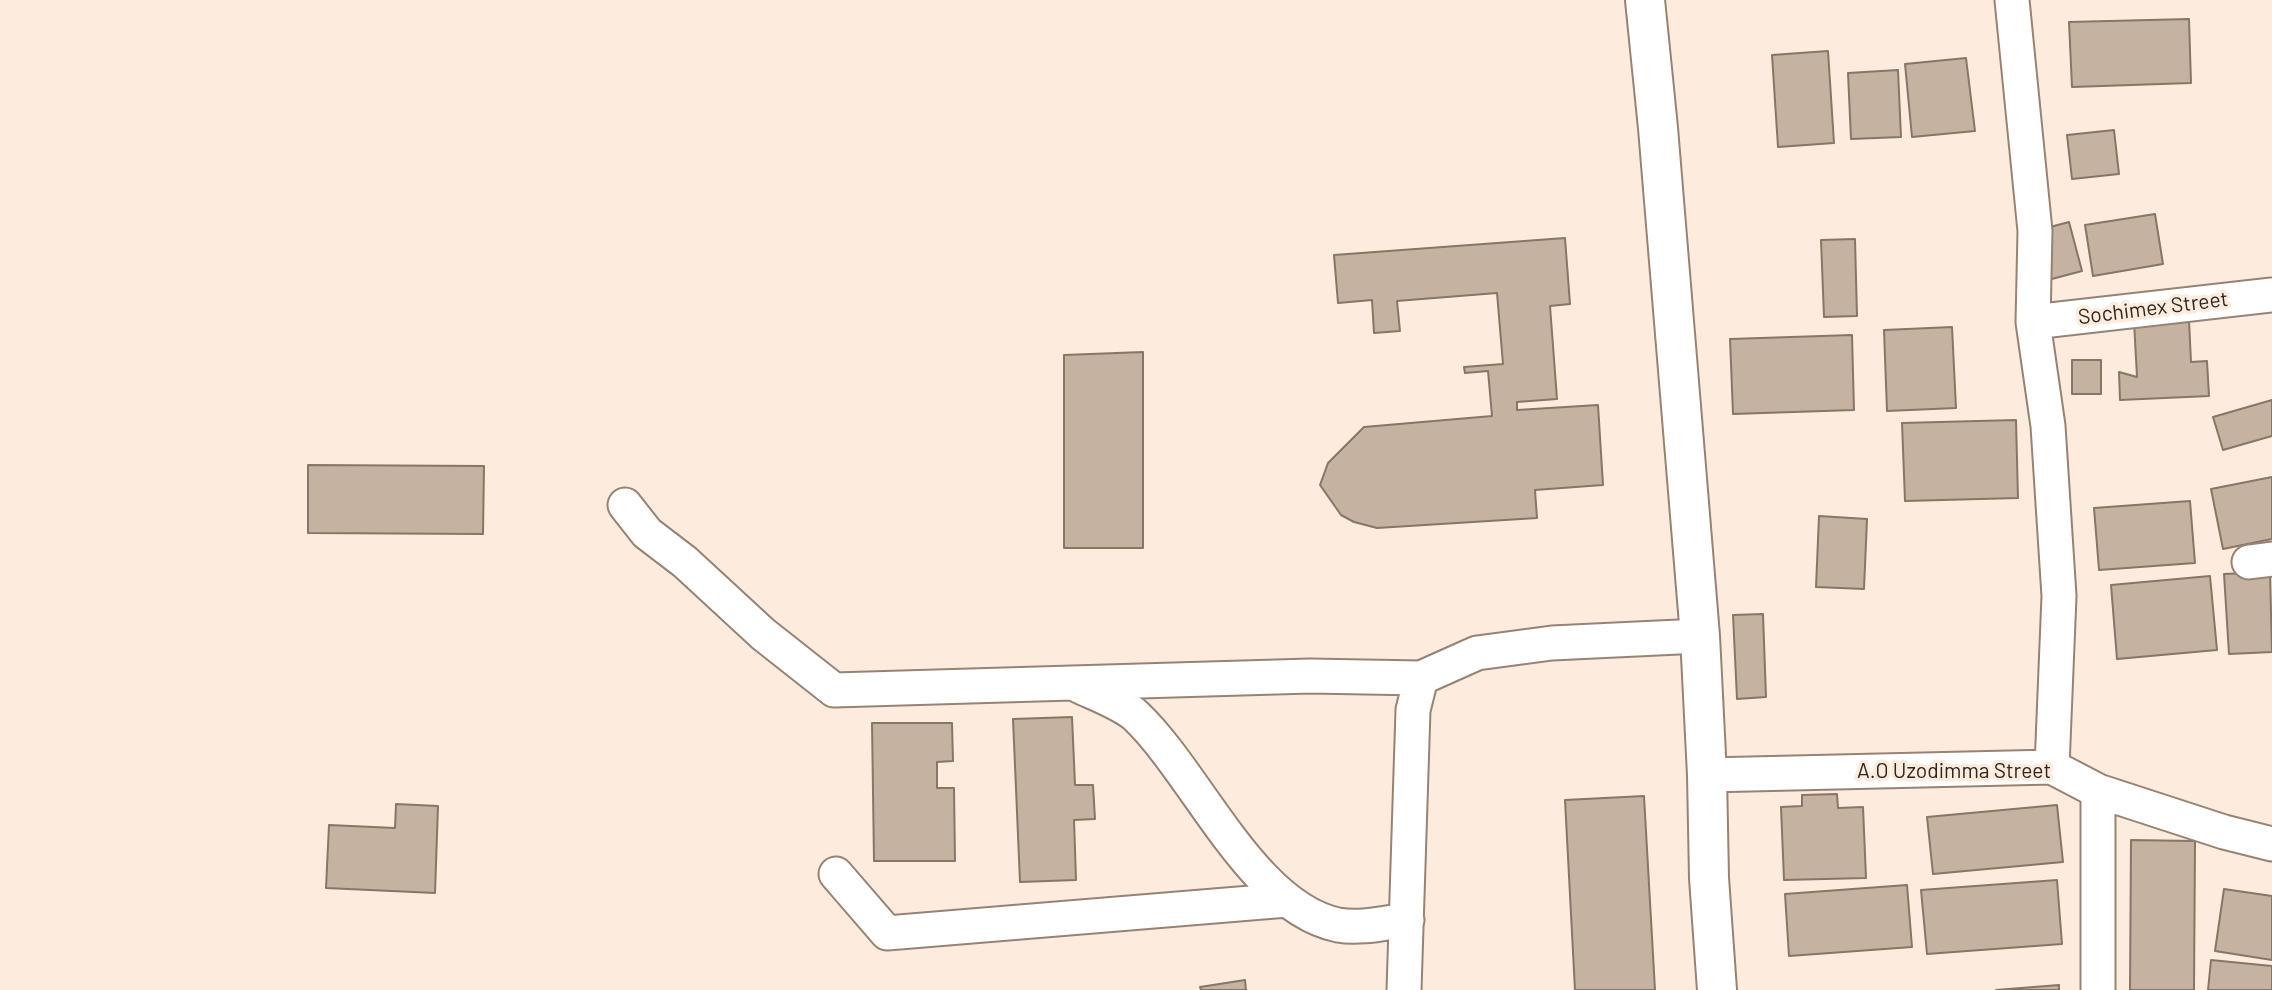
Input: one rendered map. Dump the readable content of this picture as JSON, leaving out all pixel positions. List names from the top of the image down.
{
  "streets": {
    "street": ["Sochimex Street", "A.O Uzodimma Street"]
  }
}
